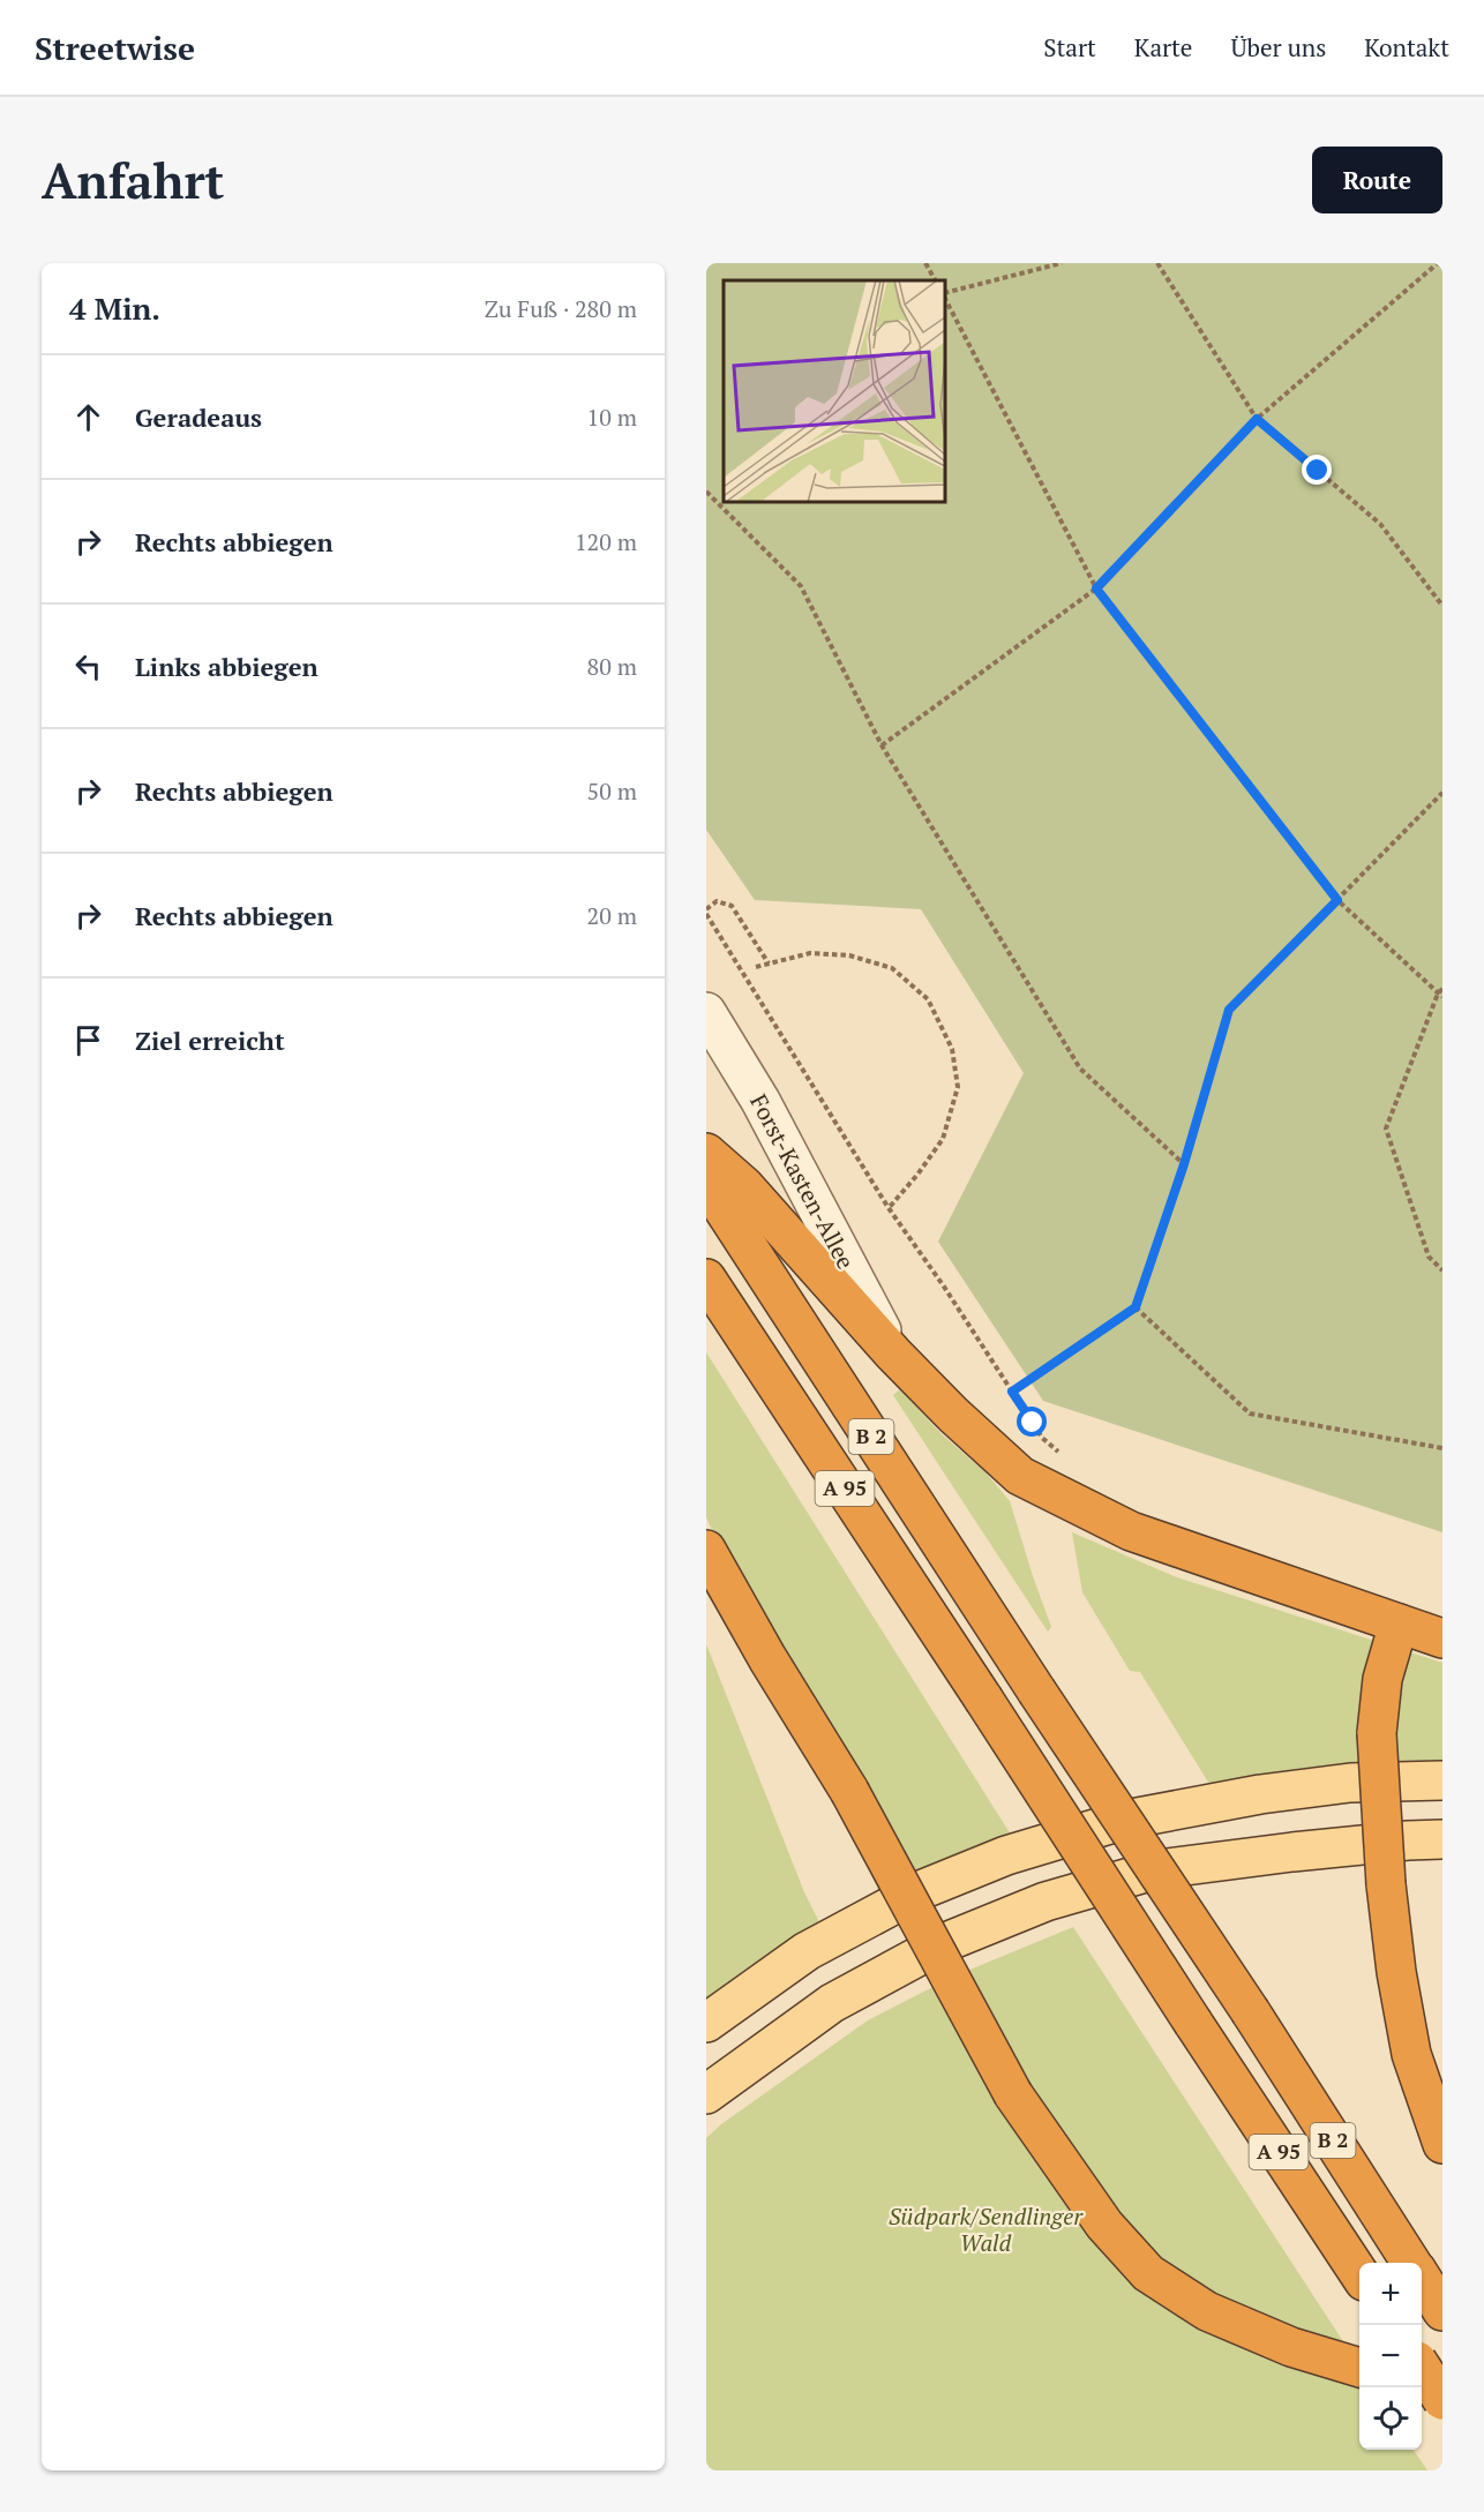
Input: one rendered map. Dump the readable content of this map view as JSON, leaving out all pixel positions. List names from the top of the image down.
{
  "streets": {
    "highway": ["B 2", "A 95"],
    "street": ["Forst-Kasten-Allee"]
  },
  "parks": ["Südpark/Sendlinger Wald"],
  "page": {
    "header": "Streetwise",
    "nav": [
      "Start",
      "Karte",
      "Über uns",
      "Kontakt"
    ],
    "buttons": "Route",
    "title": "Anfahrt",
    "heading": ["4 Min.", "Zu Fuß · 280 m"],
    "list": [
      ["Geradeaus", "10 m"],
      ["Rechts abbiegen", "120 m"],
      ["Links abbiegen", "80 m"],
      ["Rechts abbiegen", "50 m"],
      ["Rechts abbiegen", "20 m"],
      "Ziel erreicht"
    ],
    "map_buttons": ["+", "−"]
  }
}
